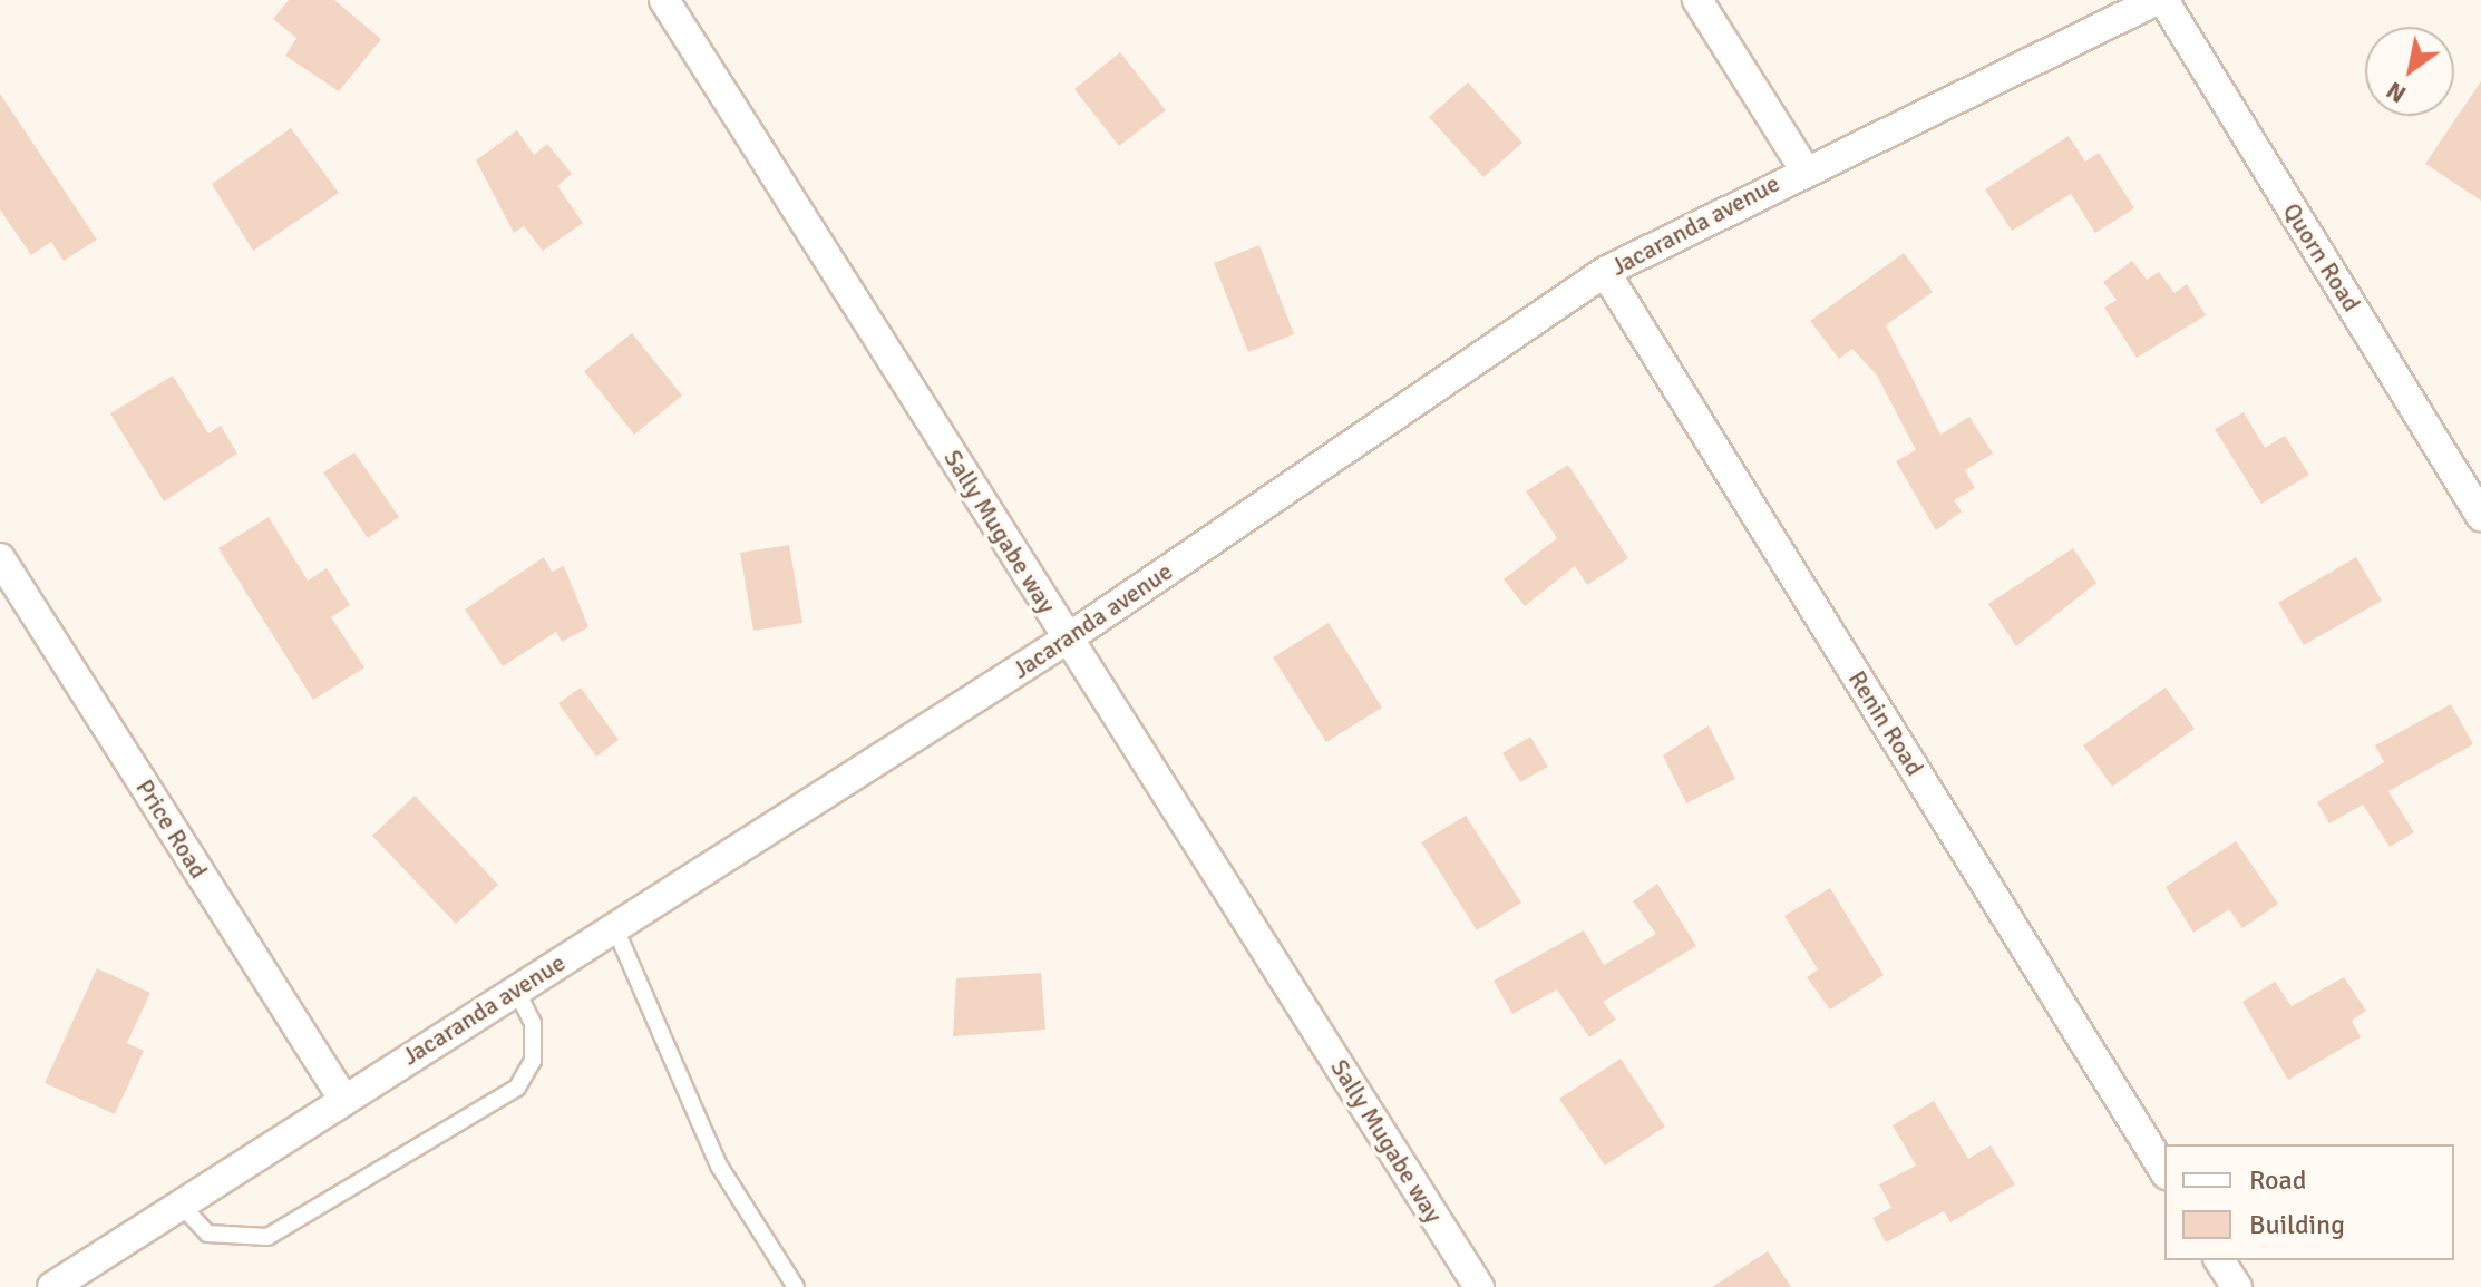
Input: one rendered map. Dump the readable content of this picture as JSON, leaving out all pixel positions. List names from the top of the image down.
{
  "streets": {
    "street": [
      "Jacaranda avenue",
      "Quorn Road",
      "Sally Mugabe way",
      "Renin Road",
      "Price Road"
    ]
  },
  "crossings": [
    ["Jacaranda avenue", "Sally Mugabe way"],
    ["Jacaranda avenue", "Renin Road"],
    ["Jacaranda avenue", "Price Road"]
  ],
  "legend": ["Road", "Building"],
  "north": "bottom left"
}
